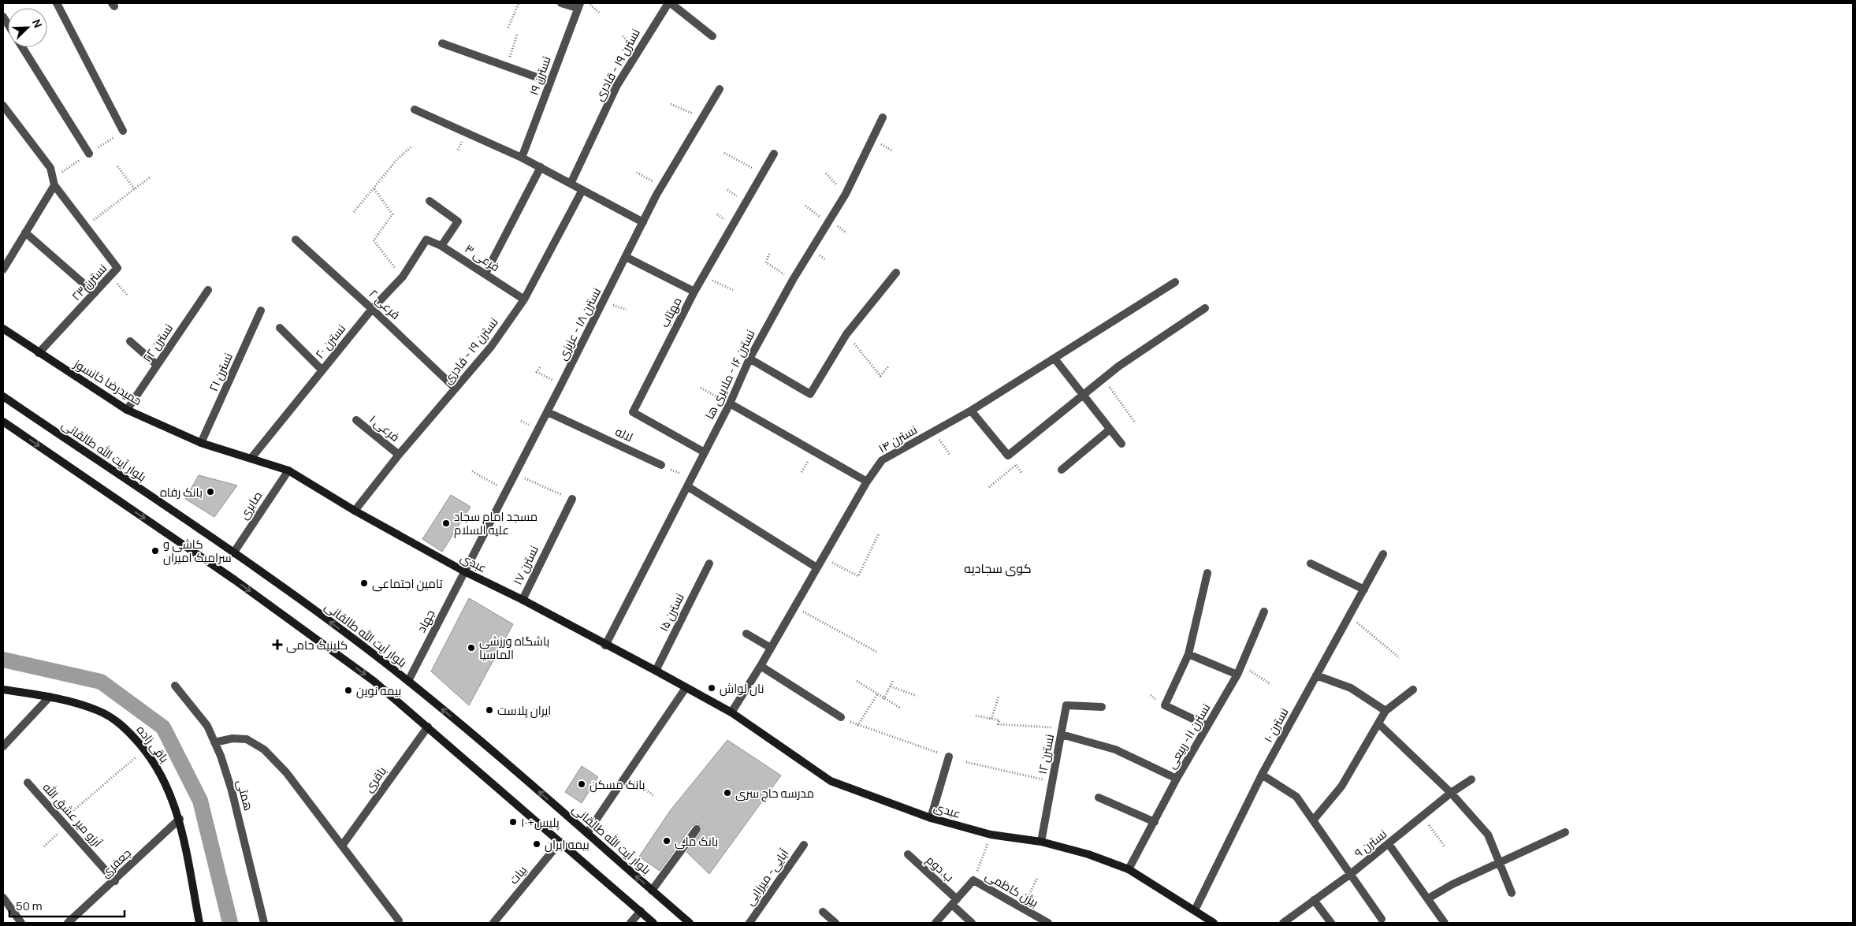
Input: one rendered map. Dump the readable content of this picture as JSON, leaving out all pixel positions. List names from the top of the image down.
{
  "streets": {
    "street": [
      "نسترن ۱۹ - قادری",
      "نسترن ۱۹",
      "فرعی ۳",
      "نسترن ۲۳",
      "فرعی ۲",
      "مهتاب",
      "نسترن ۱۸ - عزیزی",
      "نسترن ۲۰",
      "نسترن ۲۲",
      "نسترن ۲۱",
      "نسترن ۱۶ - ملایری ها",
      "حمیدرضا خانسوز",
      "فرعی ۱",
      "لاله",
      "نسترن ۱۴",
      "بلوار آیت الله طالقانی",
      "صابری",
      "عبدی",
      "نسترن ۱۷",
      "نسترن ۱۵",
      "جهاد",
      "نسترن ۱۰",
      "نسترن ۱۱- ربیعی",
      "باقی زاده",
      "نسترن ۱۲",
      "باقری",
      "همتی",
      "آرزو میر عشق الله",
      "نسترن ۹",
      "جعفری",
      "ب.دوم",
      "بیات",
      "آبایی- میرزایی",
      "بیژن کاظمی"
    ]
  },
  "crossings": [
    ["نسترن ۱۹ - قادری", "فرعی ۳"],
    ["نسترن ۱۹ - قادری", "فرعی ۲"],
    ["نسترن ۱۹ - قادری", "فرعی ۱"],
    ["نسترن ۱۹ - قادری", "عبدی"],
    ["فرعی ۳", "نسترن ۲۰"],
    ["نسترن ۲۳", "حمیدرضا خانسوز"],
    ["فرعی ۲", "نسترن ۲۰"],
    ["مهتاب", "نسترن ۱۶ - ملایری ها"],
    ["نسترن ۱۸ - عزیزی", "لاله"],
    ["نسترن ۱۸ - عزیزی", "عبدی"],
    ["نسترن ۱۸ - عزیزی", "جهاد"],
    ["نسترن ۲۰", "حمیدرضا خانسوز"],
    ["نسترن ۲۰", "عبدی"],
    ["نسترن ۲۲", "حمیدرضا خانسوز"],
    ["نسترن ۲۱", "حمیدرضا خانسوز"],
    ["نسترن ۱۶ - ملایری ها", "عبدی"],
    ["حمیدرضا خانسوز", "عبدی"],
    ["نسترن ۱۴", "عبدی"],
    ["بلوار آیت الله طالقانی", "صابری"],
    ["بلوار آیت الله طالقانی", "جهاد"],
    ["صابری", "عبدی"],
    ["عبدی", "نسترن ۱۷"],
    ["عبدی", "نسترن ۱۵"],
    ["عبدی", "جهاد"],
    ["عبدی", "نسترن ۱۰"],
    ["عبدی", "نسترن ۱۱- ربیعی"],
    ["عبدی", "نسترن ۱۲"],
    ["باقی زاده", "جعفری"],
    ["آرزو میر عشق الله", "جعفری"],
    ["ب.دوم", "بیژن کاظمی"]
  ],
  "districts": ["کوی سجادیه"],
  "places": {
    "other": [
      "بانک رفاه",
      "مسجد امام سجاد علیه السلام",
      "کاشی و سرامیک امیران",
      "تامین اجتماعی",
      "باشگاه ورزشی الماسیا",
      "نان لواش",
      "بیمه نوین",
      "ایران پلاست",
      "بانک مسکن",
      "مدرسه حاج سری",
      "پلیس+۱۰",
      "بانک ملی",
      "بیمه ایران"
    ],
    "health": ["کلینیک حامی"]
  },
  "scale_bar": "50 m",
  "north": "top right"
}
